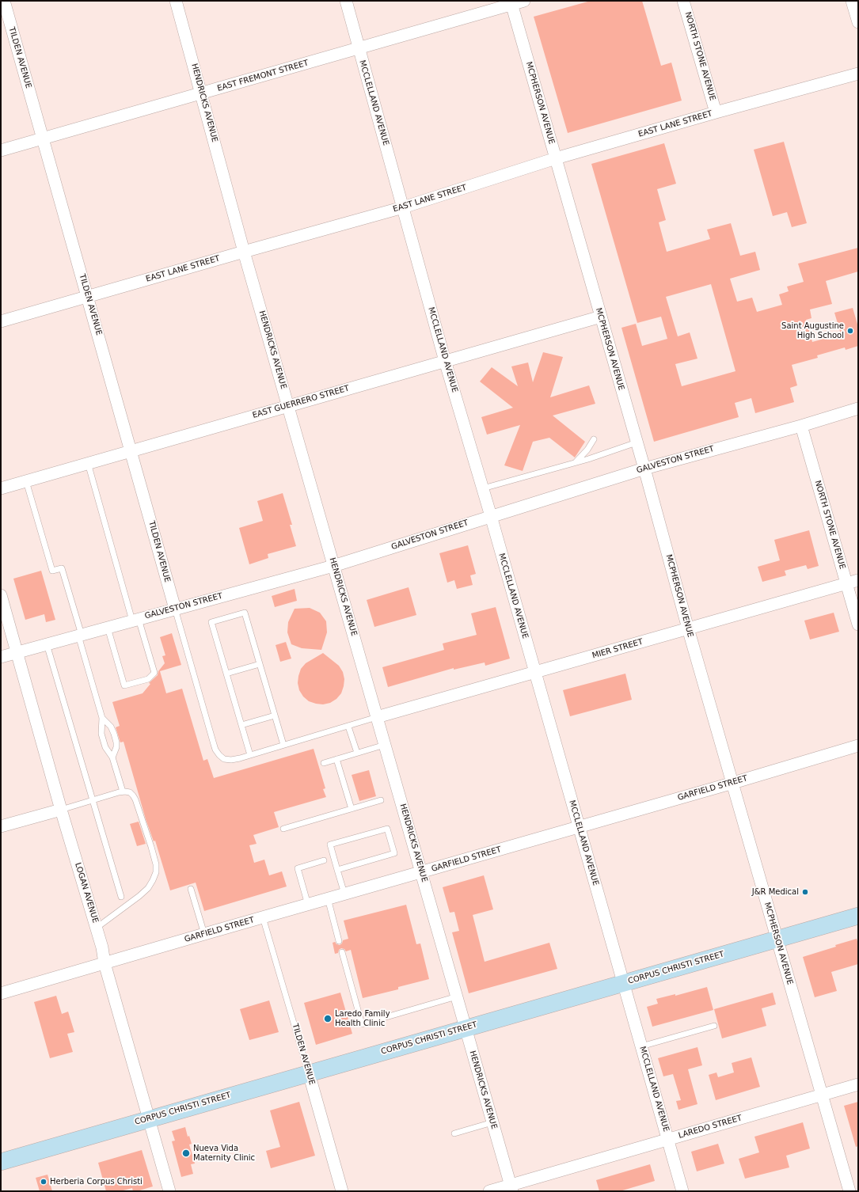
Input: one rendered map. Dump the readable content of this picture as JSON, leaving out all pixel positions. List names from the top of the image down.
{
  "streets": {
    "main road": ["CORPUS CHRISTI STREET"],
    "street": [
      "NORTH STONE AVENUE",
      "TILDEN AVENUE",
      "EAST FREMONT STREET",
      "HENDRICKS AVENUE",
      "MCCLELLAND AVENUE",
      "MCPHERSON AVENUE",
      "EAST LANE STREET",
      "EAST GUERRERO STREET",
      "GALVESTON STREET",
      "MIER STREET",
      "GARFIELD STREET",
      "LOGAN AVENUE",
      "LAREDO STREET"
    ]
  },
  "crossings": [
    ["NORTH STONE AVENUE", "EAST LANE STREET"],
    ["NORTH STONE AVENUE", "GALVESTON STREET"],
    ["NORTH STONE AVENUE", "MIER STREET"],
    ["TILDEN AVENUE", "EAST FREMONT STREET"],
    ["TILDEN AVENUE", "EAST LANE STREET"],
    ["TILDEN AVENUE", "EAST GUERRERO STREET"],
    ["TILDEN AVENUE", "GALVESTON STREET"],
    ["TILDEN AVENUE", "GARFIELD STREET"],
    ["TILDEN AVENUE", "CORPUS CHRISTI STREET"],
    ["EAST FREMONT STREET", "HENDRICKS AVENUE"],
    ["EAST FREMONT STREET", "MCCLELLAND AVENUE"],
    ["EAST FREMONT STREET", "MCPHERSON AVENUE"],
    ["HENDRICKS AVENUE", "EAST LANE STREET"],
    ["HENDRICKS AVENUE", "EAST GUERRERO STREET"],
    ["HENDRICKS AVENUE", "GALVESTON STREET"],
    ["HENDRICKS AVENUE", "MIER STREET"],
    ["HENDRICKS AVENUE", "GARFIELD STREET"],
    ["HENDRICKS AVENUE", "CORPUS CHRISTI STREET"],
    ["HENDRICKS AVENUE", "LAREDO STREET"],
    ["MCCLELLAND AVENUE", "EAST LANE STREET"],
    ["MCCLELLAND AVENUE", "EAST GUERRERO STREET"],
    ["MCCLELLAND AVENUE", "GALVESTON STREET"],
    ["MCCLELLAND AVENUE", "MIER STREET"],
    ["MCCLELLAND AVENUE", "GARFIELD STREET"],
    ["MCCLELLAND AVENUE", "CORPUS CHRISTI STREET"],
    ["MCCLELLAND AVENUE", "LAREDO STREET"],
    ["MCPHERSON AVENUE", "EAST LANE STREET"],
    ["MCPHERSON AVENUE", "EAST GUERRERO STREET"],
    ["MCPHERSON AVENUE", "GALVESTON STREET"],
    ["MCPHERSON AVENUE", "MIER STREET"],
    ["MCPHERSON AVENUE", "GARFIELD STREET"],
    ["MCPHERSON AVENUE", "CORPUS CHRISTI STREET"],
    ["MCPHERSON AVENUE", "LAREDO STREET"],
    ["GALVESTON STREET", "LOGAN AVENUE"],
    ["GARFIELD STREET", "LOGAN AVENUE"],
    ["LOGAN AVENUE", "CORPUS CHRISTI STREET"]
  ],
  "places": [
    "Saint Augustine High School",
    "J&R Medical",
    "Laredo Family Health Clinic",
    "Nueva Vida Maternity Clinic",
    "Herberia Corpus Christi"
  ]
}
